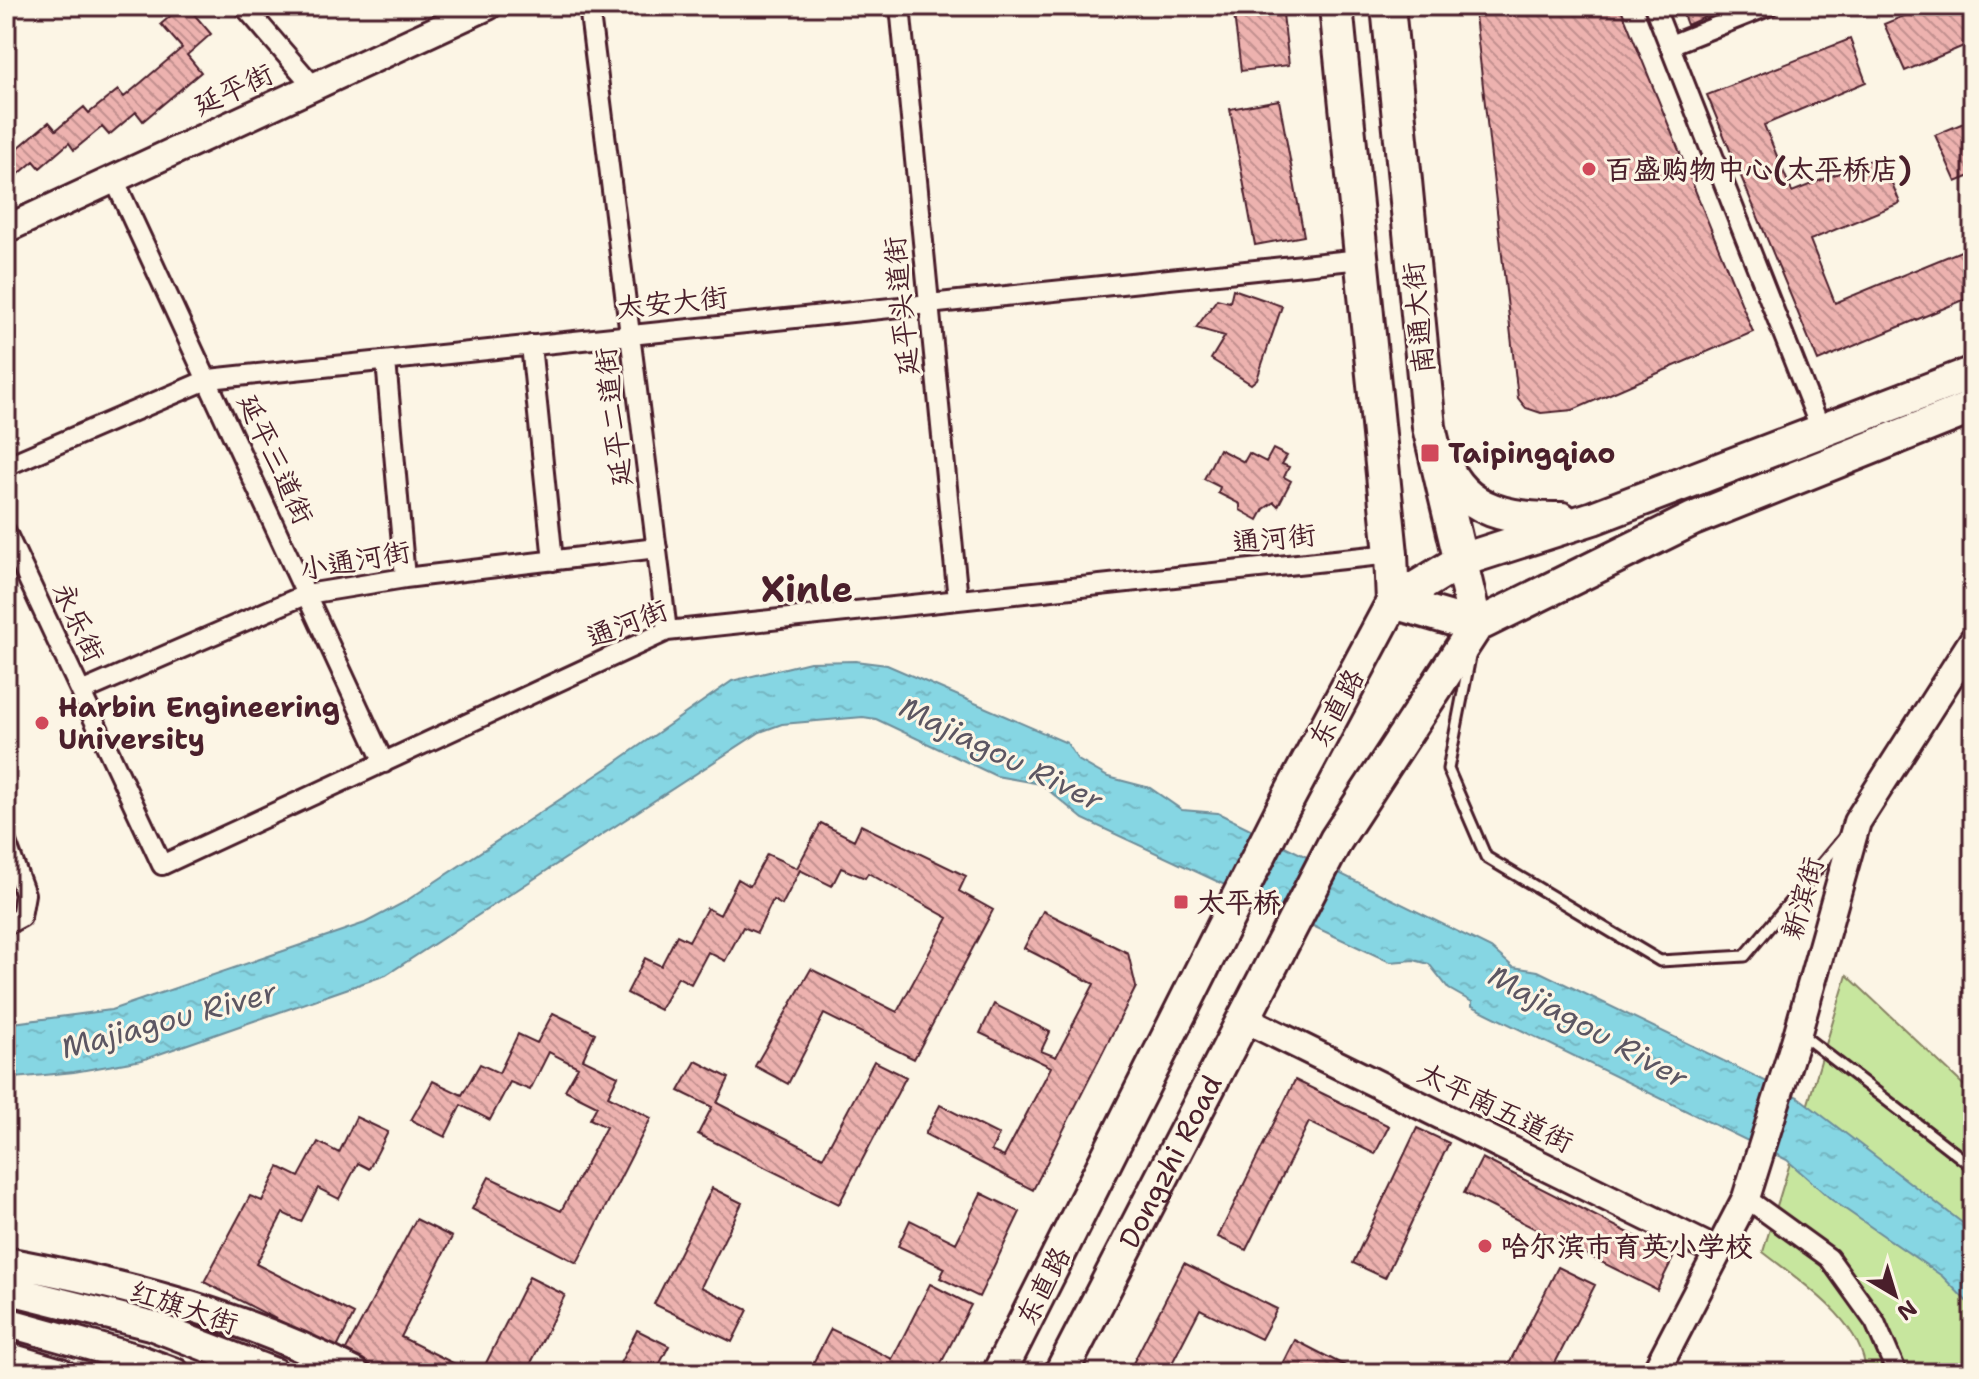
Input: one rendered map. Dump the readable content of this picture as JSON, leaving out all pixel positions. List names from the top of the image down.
{
  "streets": {
    "highway": ["南通大街", "东直路", "Dongzhi Road"],
    "main road": ["红旗大街"],
    "street": [
      "延平街",
      "太安大街",
      "延平头道街",
      "延平二道街",
      "延平三道街",
      "通河街",
      "小通河街",
      "永乐街",
      "新滨街",
      "太平南五道街"
    ]
  },
  "crossings": [
    ["延平街", "延平三道街"],
    ["太安大街", "延平头道街"],
    ["太安大街", "南通大街"],
    ["太安大街", "延平二道街"],
    ["太安大街", "延平三道街"],
    ["延平头道街", "通河街"],
    ["南通大街", "通河街"],
    ["南通大街", "东直路"],
    ["南通大街", "Dongzhi Road"],
    ["延平二道街", "通河街"],
    ["延平二道街", "小通河街"],
    ["延平三道街", "通河街"],
    ["延平三道街", "小通河街"],
    ["通河街", "永乐街"],
    ["小通河街", "永乐街"],
    ["新滨街", "太平南五道街"],
    ["太平南五道街", "Dongzhi Road"]
  ],
  "districts": ["Xinle"],
  "water": ["Majiagou River"],
  "places": {
    "other": ["百盛购物中心(太平桥店)", "Harbin Engineering University", "哈尔滨市育英小学校"],
    "transit": ["Taipingqiao", "太平桥"]
  },
  "north": "bottom right"
}
